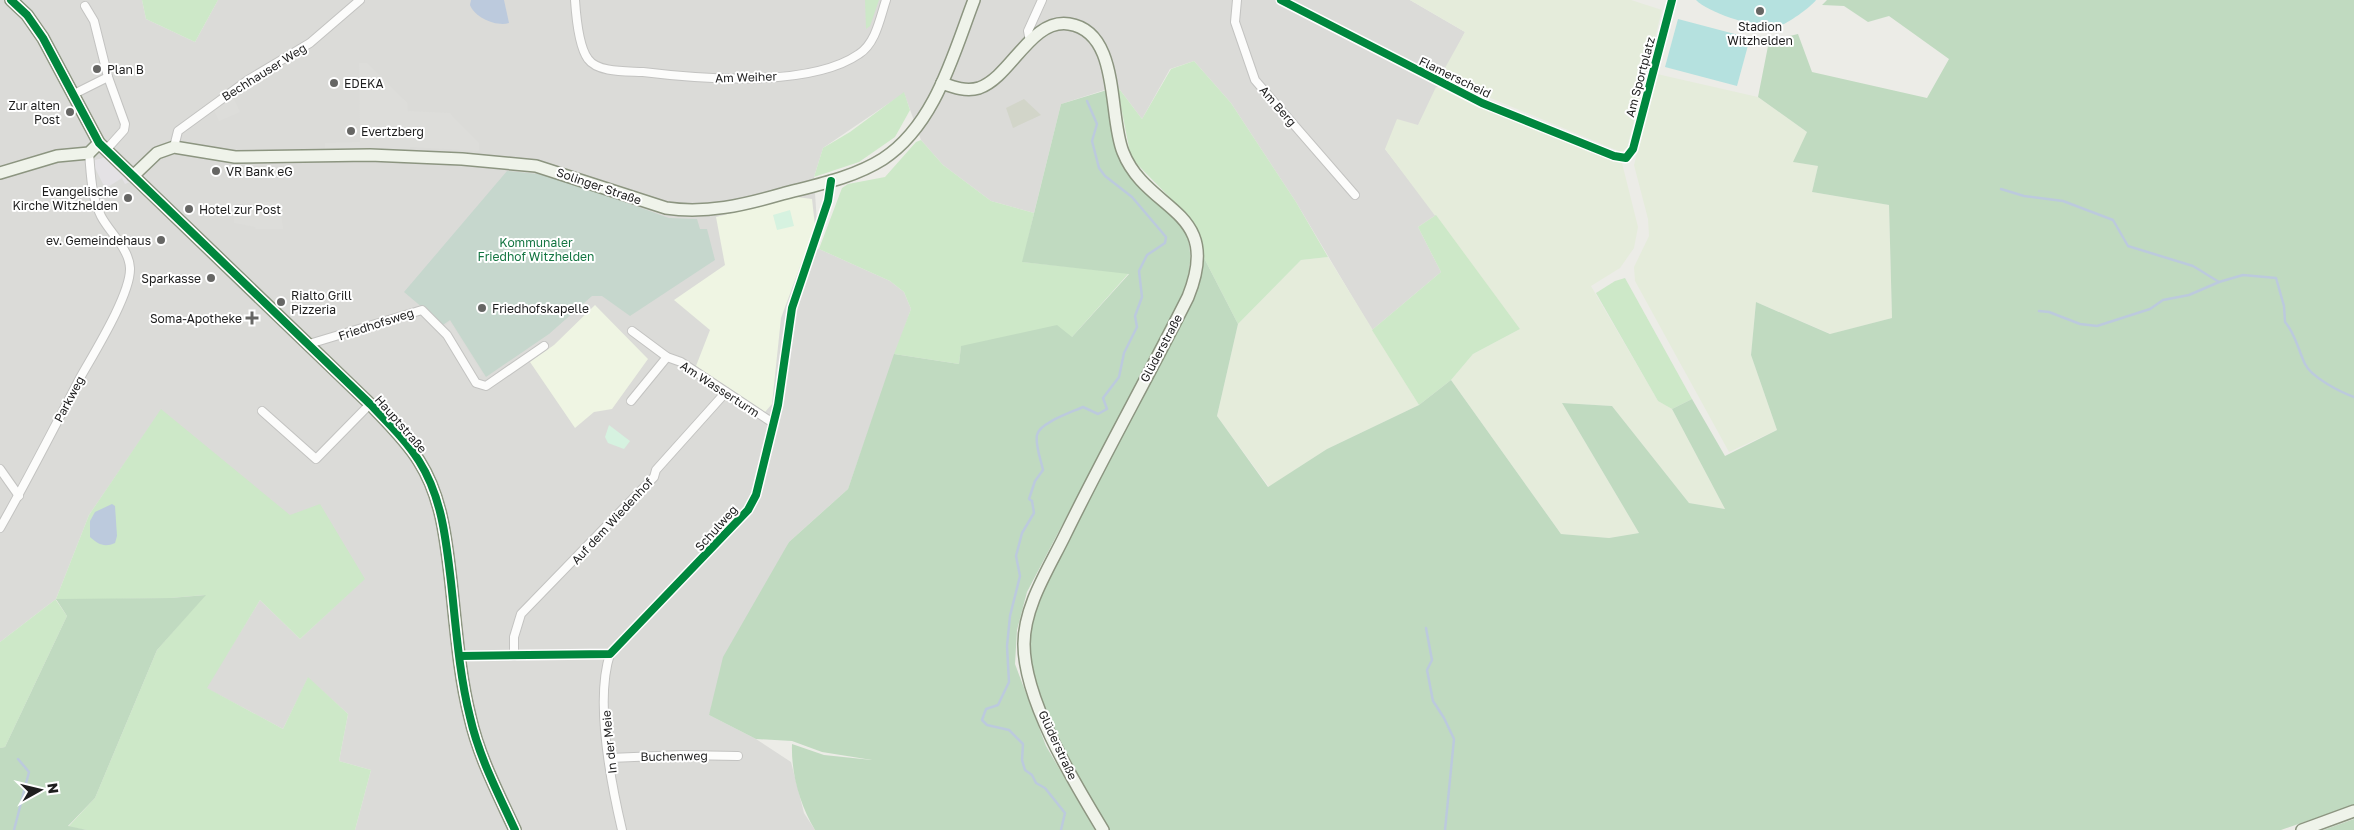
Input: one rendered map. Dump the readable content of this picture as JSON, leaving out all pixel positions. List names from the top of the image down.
{
  "streets": {
    "main road": ["Solinger Straße", "Glüderstraße", "Hauptstraße"],
    "street": [
      "Bechhauser Weg",
      "Am Weiher",
      "Flamerscheid",
      "Am Sportplatz",
      "Am Berg",
      "Friedhofsweg",
      "Am Wasserturm",
      "Parkweg",
      "Auf dem Wiedenhof",
      "Schulweg",
      "In der Meie",
      "Buchenweg"
    ]
  },
  "crossings": [
    ["Bechhauser Weg", "Solinger Straße"],
    ["Flamerscheid", "Am Sportplatz"],
    ["Solinger Straße", "Glüderstraße"],
    ["Solinger Straße", "Schulweg"],
    ["Friedhofsweg", "Hauptstraße"],
    ["Am Wasserturm", "Auf dem Wiedenhof"],
    ["Am Wasserturm", "Schulweg"],
    ["Schulweg", "In der Meie"],
    ["In der Meie", "Buchenweg"]
  ],
  "parks": ["Kommunaler Friedhof Witzhelden"],
  "places": {
    "other": [
      "Stadion Witzhelden",
      "Plan B",
      "EDEKA",
      "Zur alten Post",
      "Evertzberg",
      "VR Bank eG",
      "Evangelische Kirche Witzhelden",
      "Hotel zur Post",
      "ev. Gemeindehaus",
      "Sparkasse",
      "Rialto Grill Pizzeria",
      "Friedhofskapelle"
    ],
    "health": ["Soma-Apotheke"]
  },
  "north": "right"
}
